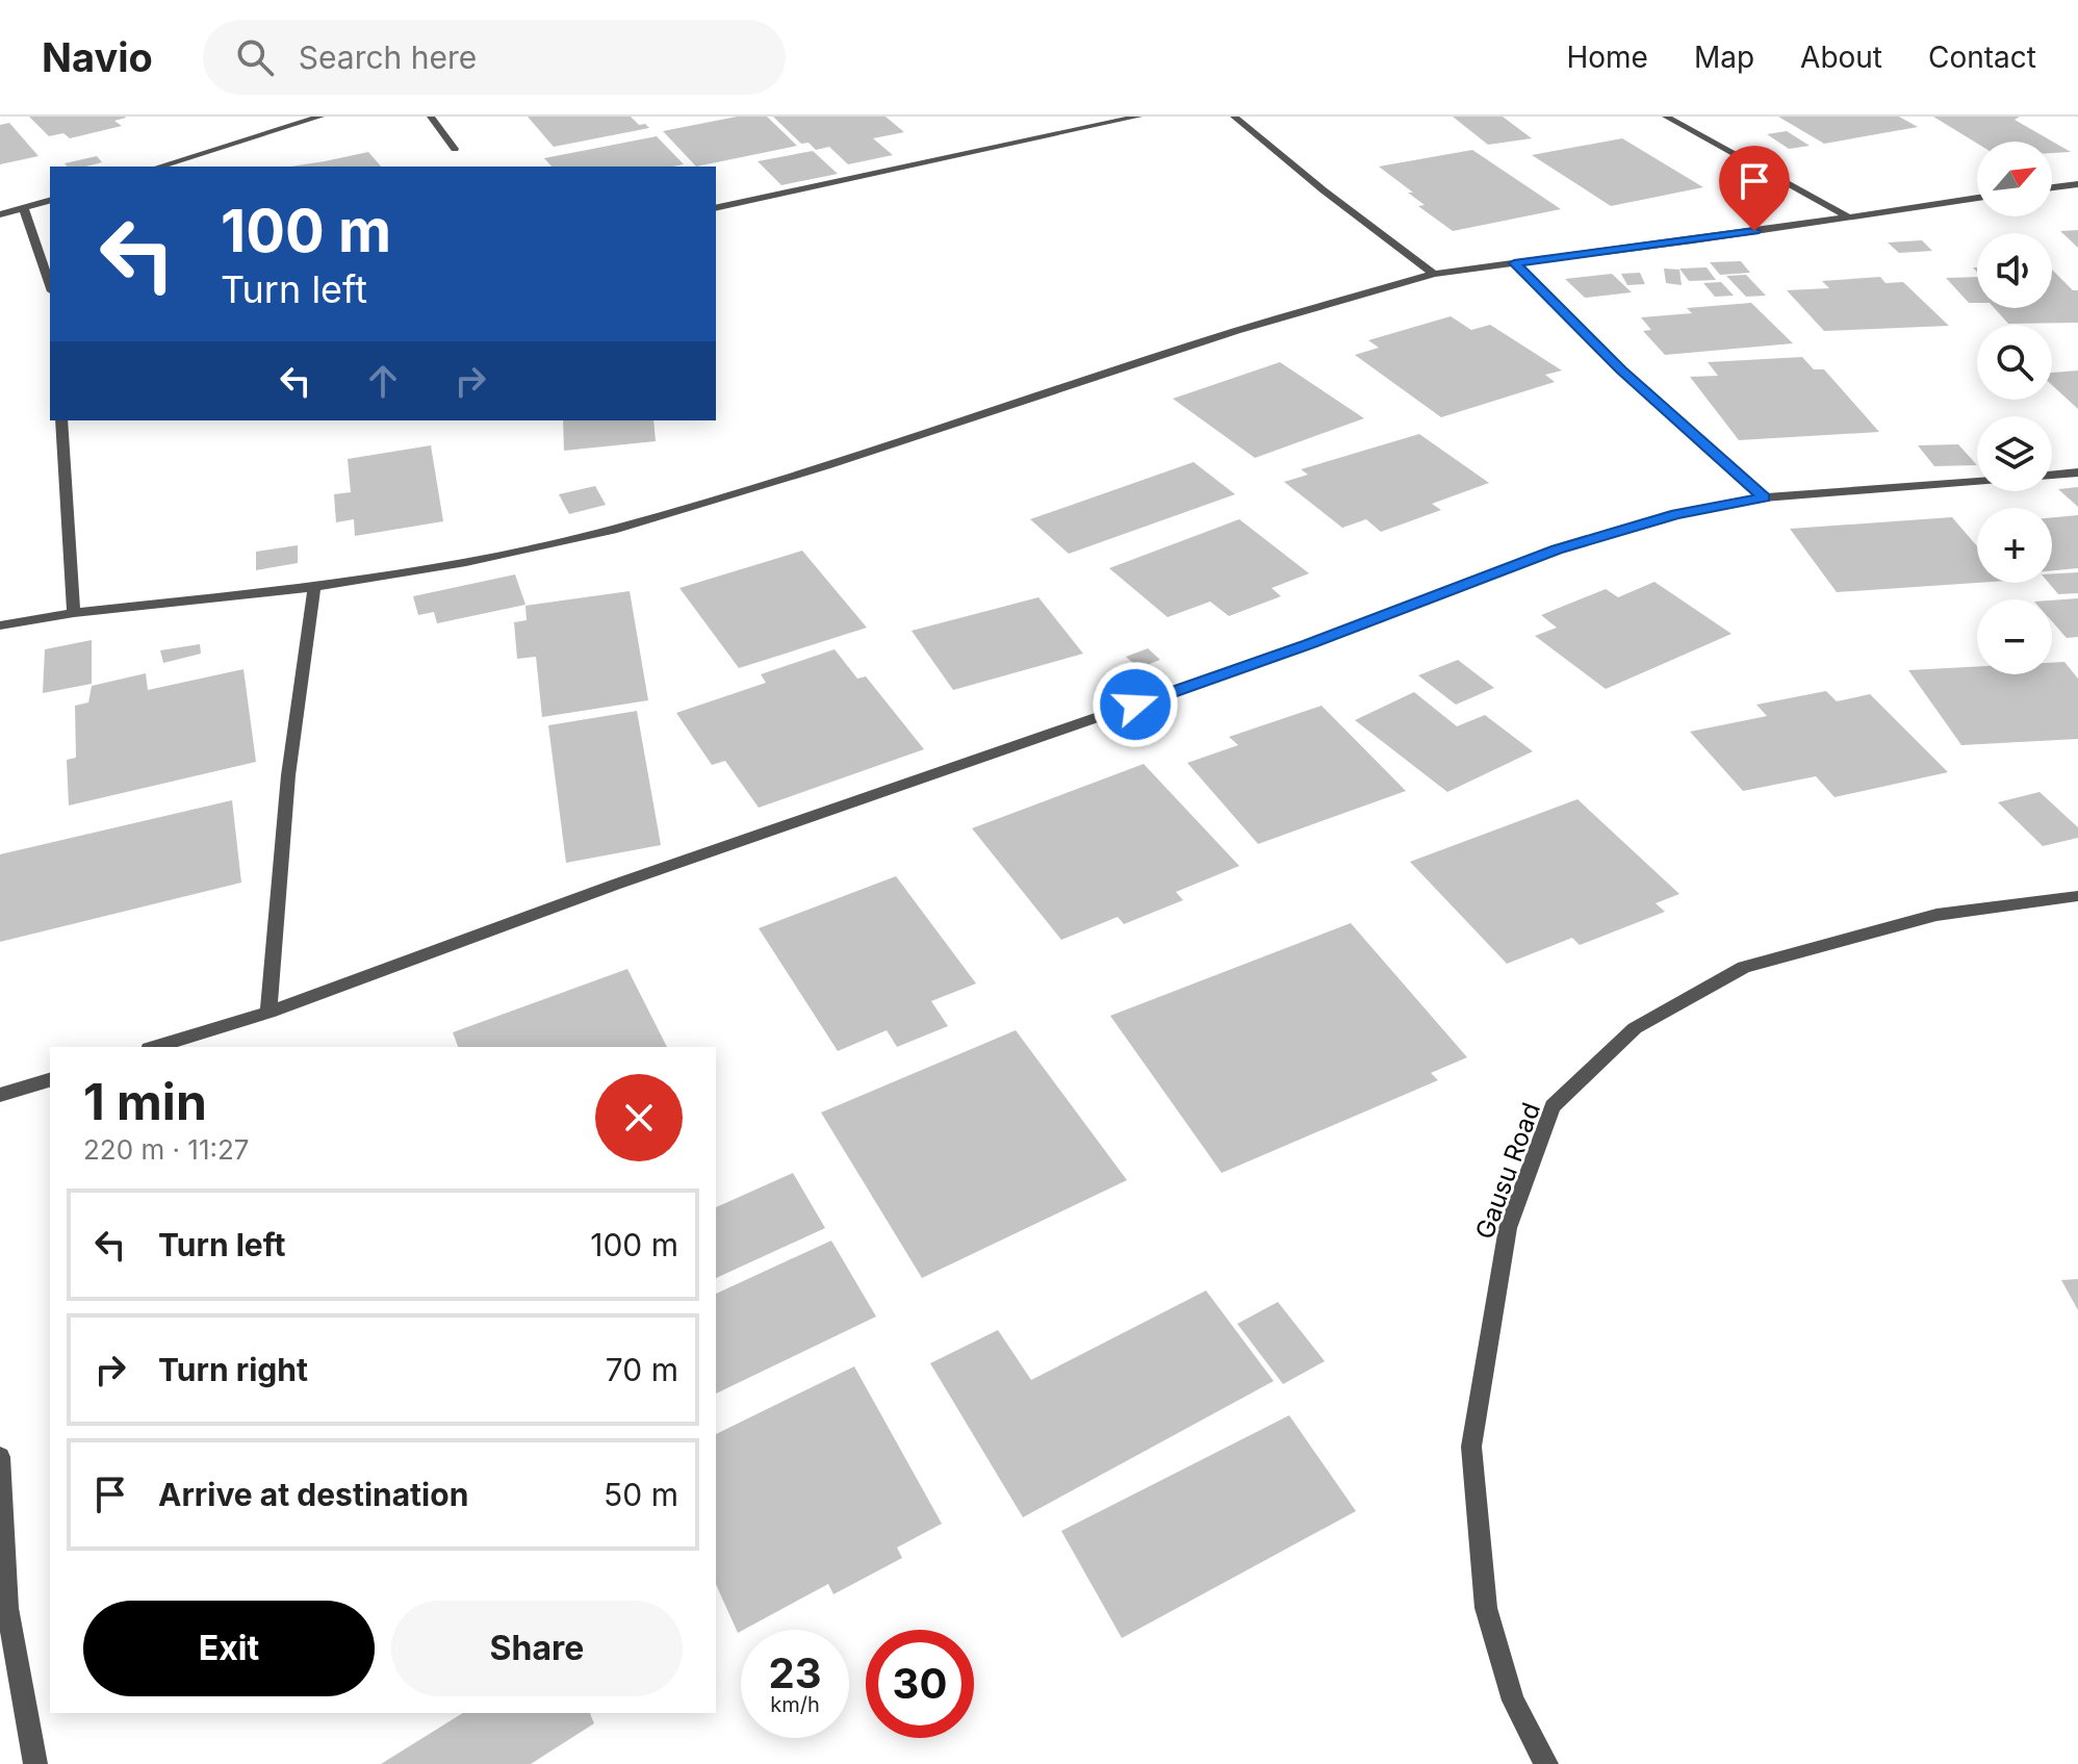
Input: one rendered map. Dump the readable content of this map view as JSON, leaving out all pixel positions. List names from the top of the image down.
{
  "streets": {
    "street": ["Gausu Road"]
  },
  "north": "top right",
  "page": {
    "header": "Navio",
    "search": "Search here",
    "nav": [
      "Home",
      "Map",
      "About",
      "Contact"
    ],
    "map_buttons": ["+", "−"],
    "turn": ["100 m", "Turn left"],
    "heading": ["1 min", "220 m · 11:27"],
    "list": [
      {
        "name": "Turn left",
        "value": "100 m"
      },
      {
        "name": "Turn right",
        "value": "70 m"
      },
      {
        "name": "Arrive at destination",
        "value": "50 m"
      }
    ],
    "buttons": ["Exit", "Share"],
    "speed": "23 km/h",
    "limit": "30"
  }
}
